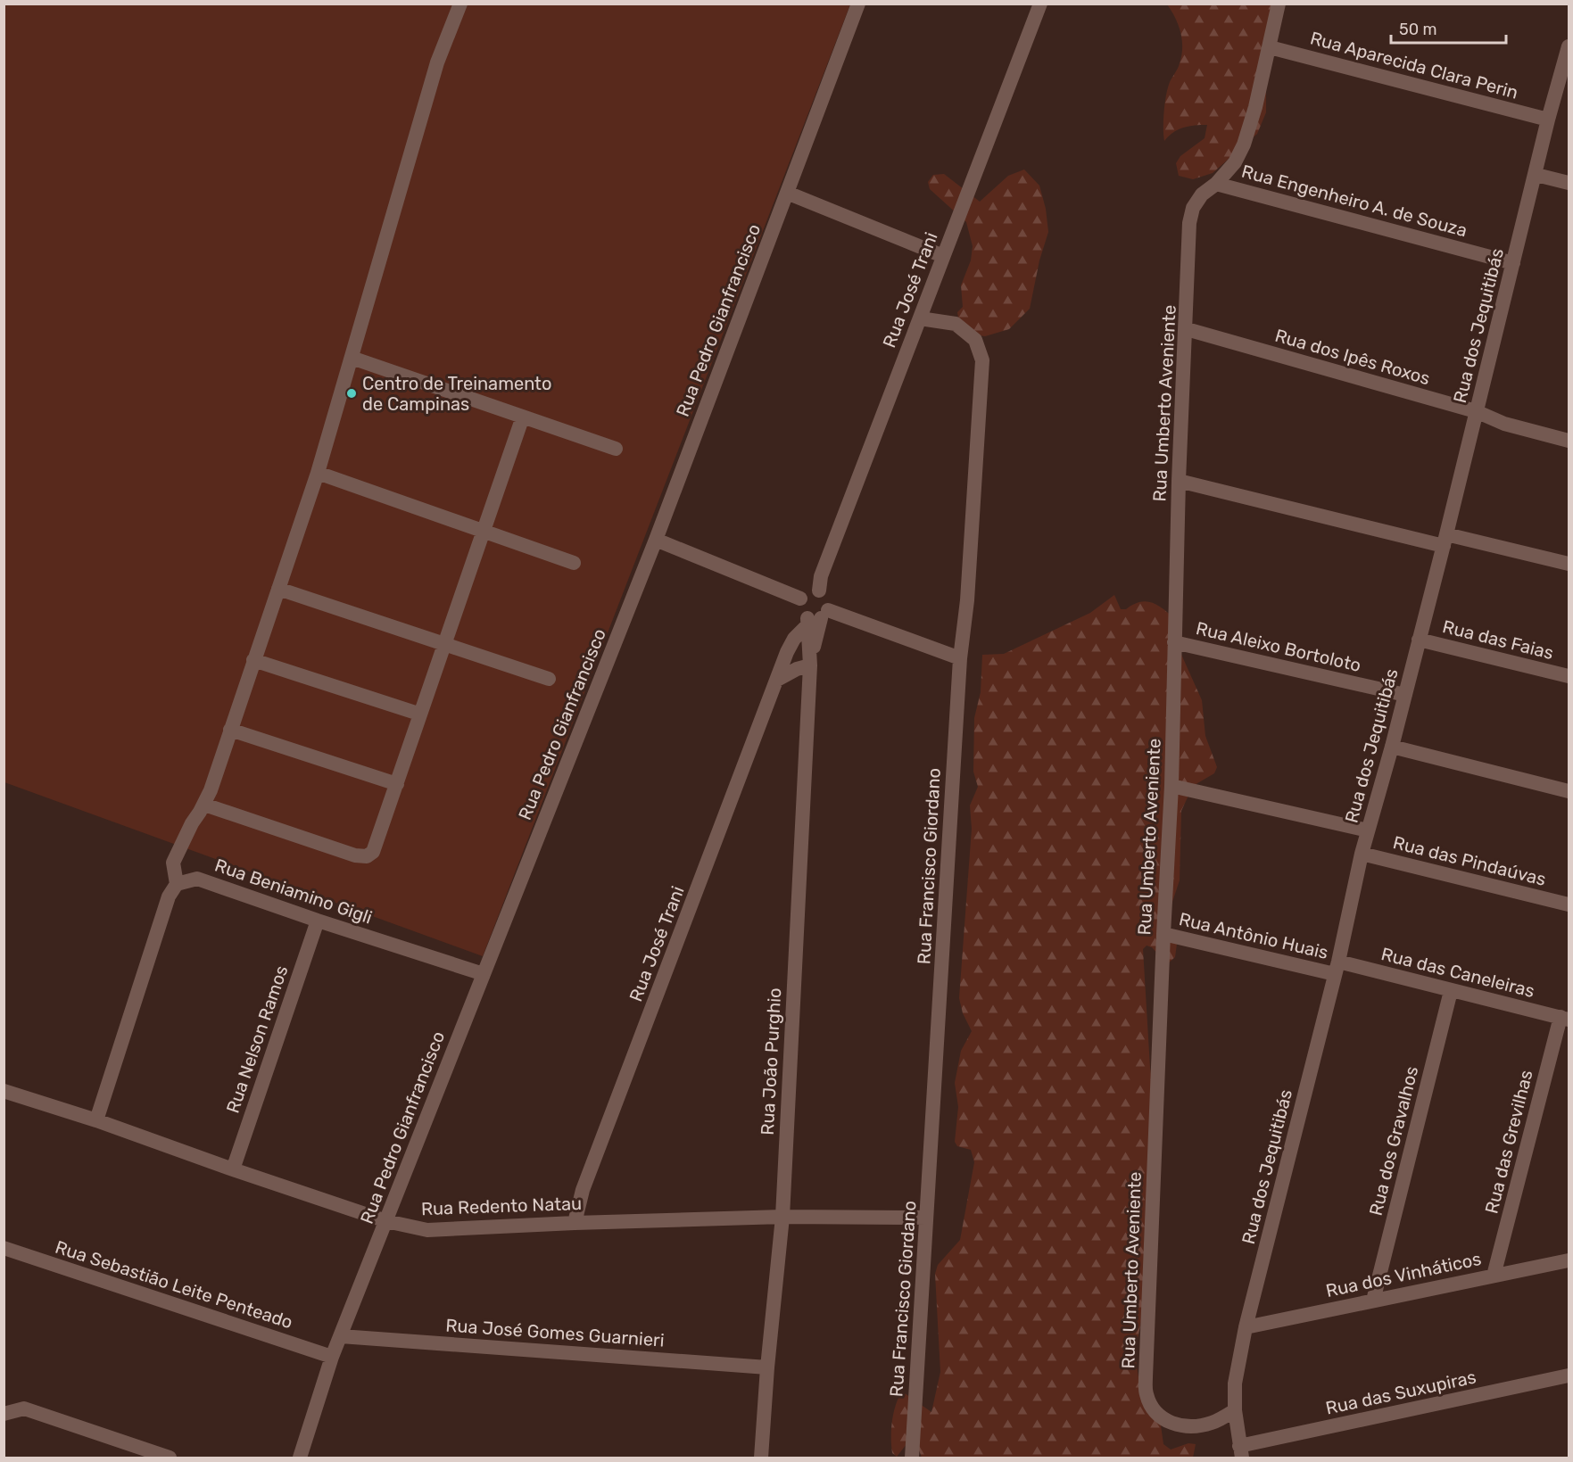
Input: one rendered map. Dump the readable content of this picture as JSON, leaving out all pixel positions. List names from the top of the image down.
{
  "streets": {
    "street": [
      "Rua Aparecida Clara Perin",
      "Rua Engenheiro A. de Souza",
      "Rua José Trani",
      "Rua Pedro Gianfrancisco",
      "Rua dos Jequitibás",
      "Rua dos Ipês Roxos",
      "Rua Umberto Aveniente",
      "Rua das Faias",
      "Rua Aleixo Bortoloto",
      "Rua das Pindaúvas",
      "Rua Francisco Giordano",
      "Rua Beniamino Gigli",
      "Rua Antônio Huais",
      "Rua das Caneleiras",
      "Rua Nelson Ramos",
      "Rua João Purghio",
      "Rua dos Gravalhos",
      "Rua das Grevilhas",
      "Rua Redento Natau",
      "Rua dos Vinháticos",
      "Rua Sebastião Leite Penteado",
      "Rua José Gomes Guarnieri",
      "Rua das Suxupiras"
    ]
  },
  "crossings": [
    ["Rua Aparecida Clara Perin", "Rua dos Jequitibás"],
    ["Rua Aparecida Clara Perin", "Rua Umberto Aveniente"],
    ["Rua Engenheiro A. de Souza", "Rua dos Jequitibás"],
    ["Rua Engenheiro A. de Souza", "Rua Umberto Aveniente"],
    ["Rua José Trani", "Rua Francisco Giordano"],
    ["Rua José Trani", "Rua João Purghio"],
    ["Rua José Trani", "Rua Redento Natau"],
    ["Rua Pedro Gianfrancisco", "Rua Beniamino Gigli"],
    ["Rua Pedro Gianfrancisco", "Rua Redento Natau"],
    ["Rua Pedro Gianfrancisco", "Rua Sebastião Leite Penteado"],
    ["Rua Pedro Gianfrancisco", "Rua José Gomes Guarnieri"],
    ["Rua dos Jequitibás", "Rua dos Ipês Roxos"],
    ["Rua dos Jequitibás", "Rua Umberto Aveniente"],
    ["Rua dos Jequitibás", "Rua das Faias"],
    ["Rua dos Jequitibás", "Rua Aleixo Bortoloto"],
    ["Rua dos Jequitibás", "Rua das Pindaúvas"],
    ["Rua dos Jequitibás", "Rua Antônio Huais"],
    ["Rua dos Jequitibás", "Rua das Caneleiras"],
    ["Rua dos Jequitibás", "Rua dos Vinháticos"],
    ["Rua dos Jequitibás", "Rua das Suxupiras"],
    ["Rua dos Ipês Roxos", "Rua Umberto Aveniente"],
    ["Rua Umberto Aveniente", "Rua Aleixo Bortoloto"],
    ["Rua Umberto Aveniente", "Rua Antônio Huais"],
    ["Rua Francisco Giordano", "Rua Redento Natau"],
    ["Rua Beniamino Gigli", "Rua Nelson Ramos"],
    ["Rua Antônio Huais", "Rua das Caneleiras"],
    ["Rua das Caneleiras", "Rua dos Gravalhos"],
    ["Rua das Caneleiras", "Rua das Grevilhas"],
    ["Rua Nelson Ramos", "Rua Redento Natau"],
    ["Rua João Purghio", "Rua Redento Natau"],
    ["Rua João Purghio", "Rua José Gomes Guarnieri"],
    ["Rua dos Gravalhos", "Rua dos Vinháticos"],
    ["Rua das Grevilhas", "Rua dos Vinháticos"]
  ],
  "places": ["Centro de Treinamento de Campinas"],
  "scale_bar": "50 m"
}
